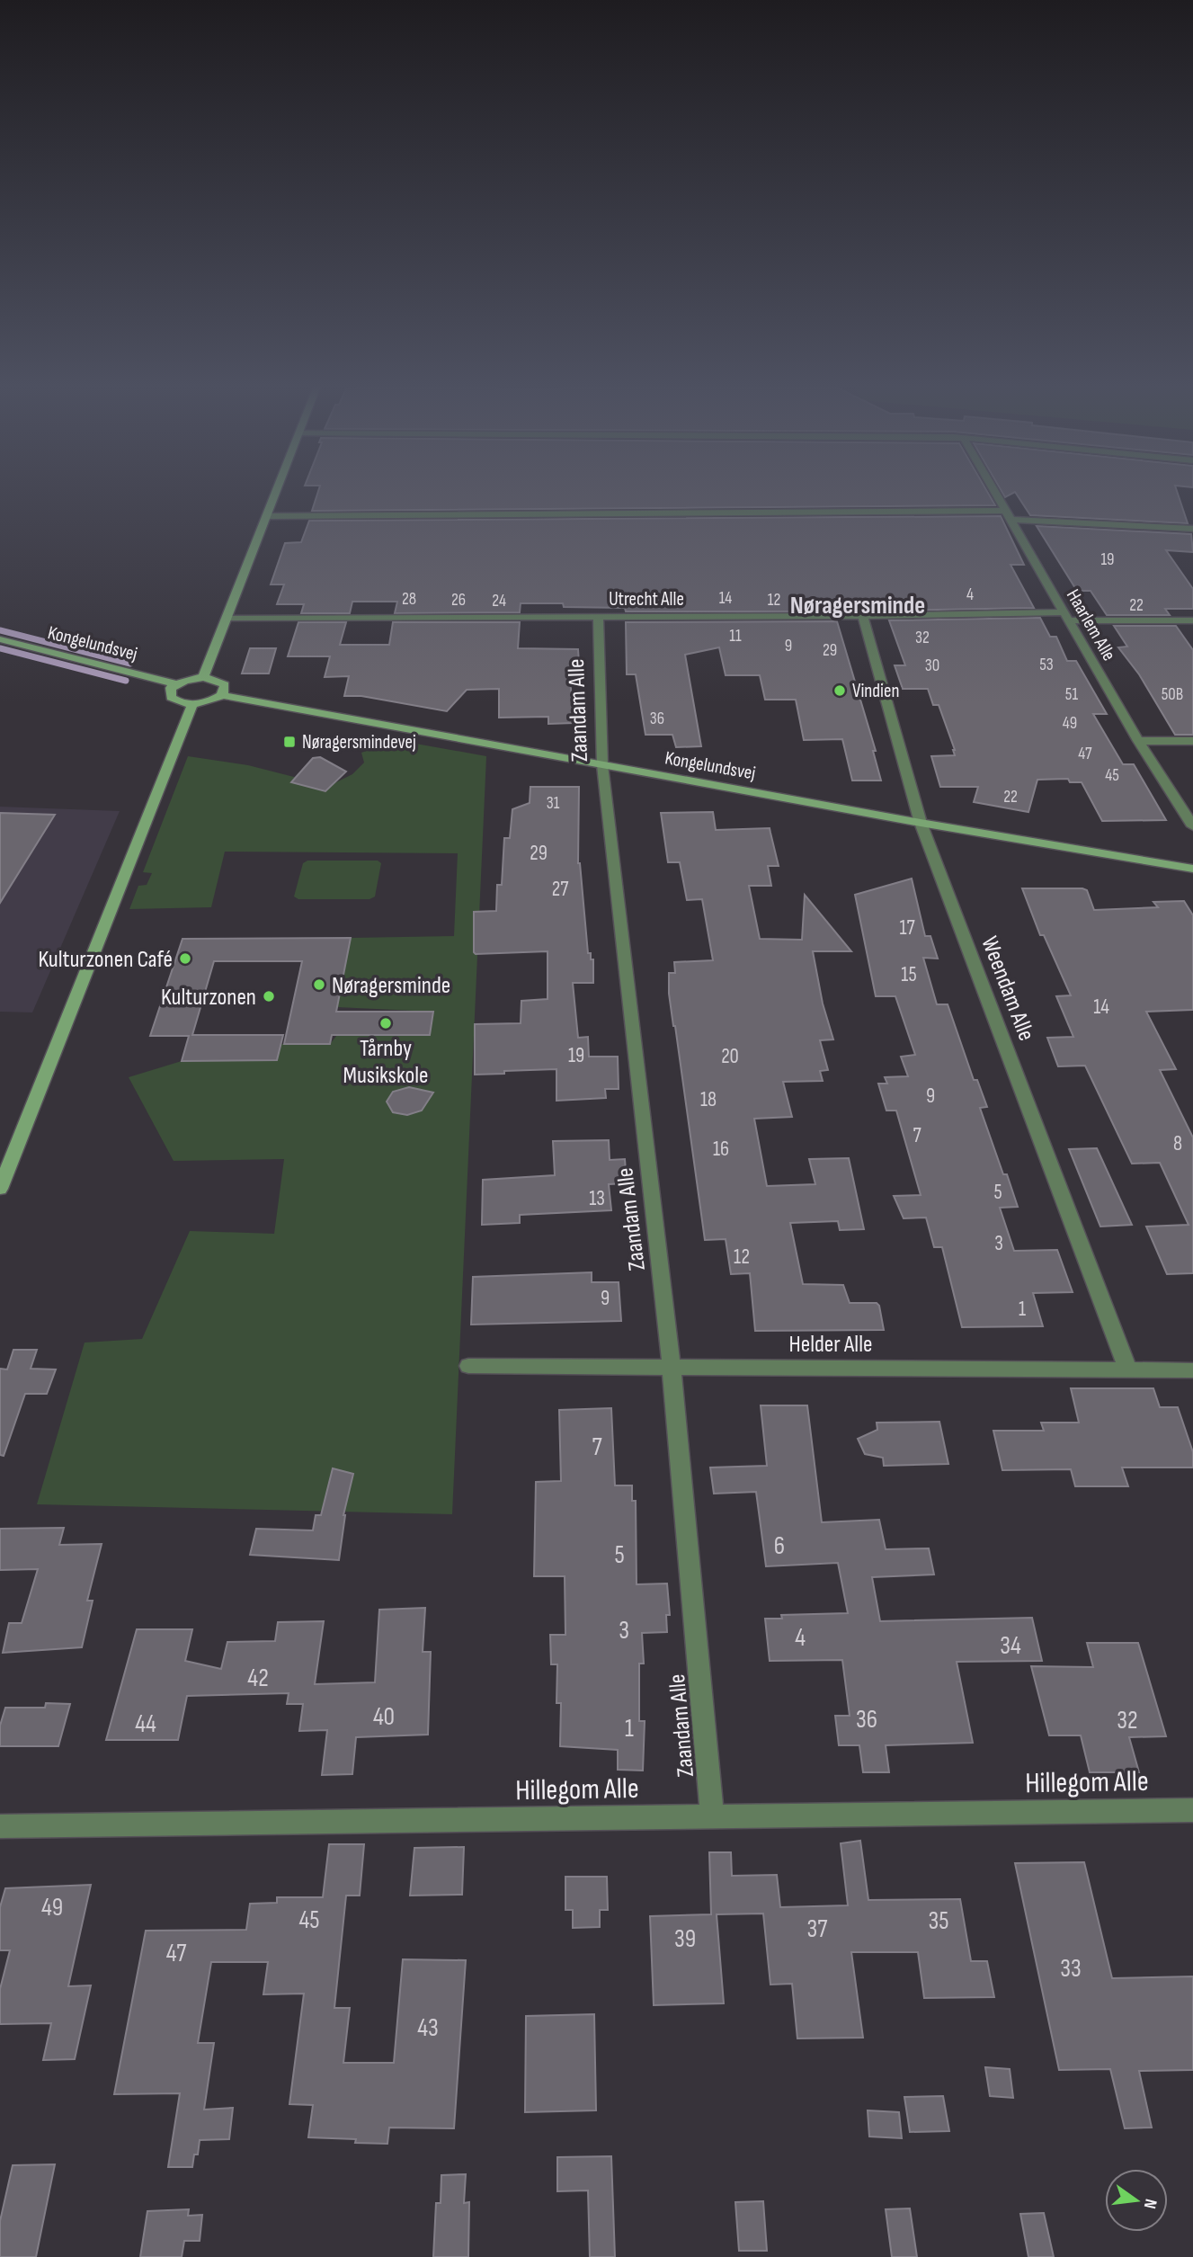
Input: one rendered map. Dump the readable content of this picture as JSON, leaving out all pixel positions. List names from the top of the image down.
{
  "streets": {
    "street": [
      "Utrecht Alle",
      "Haarlem Alle",
      "Kongelundsvej",
      "Zaandam Alle",
      "Weendam Alle",
      "Helder Alle",
      "Hillegom Alle"
    ]
  },
  "crossings": [
    ["Utrecht Alle", "Haarlem Alle"],
    ["Utrecht Alle", "Zaandam Alle"],
    ["Utrecht Alle", "Weendam Alle"],
    ["Kongelundsvej", "Zaandam Alle"],
    ["Kongelundsvej", "Weendam Alle"],
    ["Zaandam Alle", "Helder Alle"],
    ["Zaandam Alle", "Hillegom Alle"],
    ["Weendam Alle", "Helder Alle"]
  ],
  "districts": ["Nøragersminde"],
  "places": {
    "other": [
      "Vindien",
      "Kulturzonen Café",
      "Nøragersminde",
      "Kulturzonen",
      "Tårnby Musikskole"
    ],
    "transit": ["Nøragersmindevej"]
  },
  "house_numbers": [
    "19",
    "4",
    "14",
    "28",
    "26",
    "12",
    "24",
    "22",
    "11",
    "32",
    "9",
    "29",
    "53",
    "30",
    "51",
    "50B",
    "36",
    "49",
    "47",
    "45",
    "22",
    "31",
    "29",
    "27",
    "17",
    "15",
    "14",
    "19",
    "20",
    "9",
    "18",
    "7",
    "8",
    "16",
    "5",
    "13",
    "3",
    "12",
    "9",
    "1",
    "7",
    "6",
    "5",
    "3",
    "4",
    "34",
    "42",
    "40",
    "36",
    "32",
    "44",
    "1",
    "49",
    "45",
    "35",
    "37",
    "39",
    "47",
    "33",
    "43"
  ],
  "north": "right"
}
